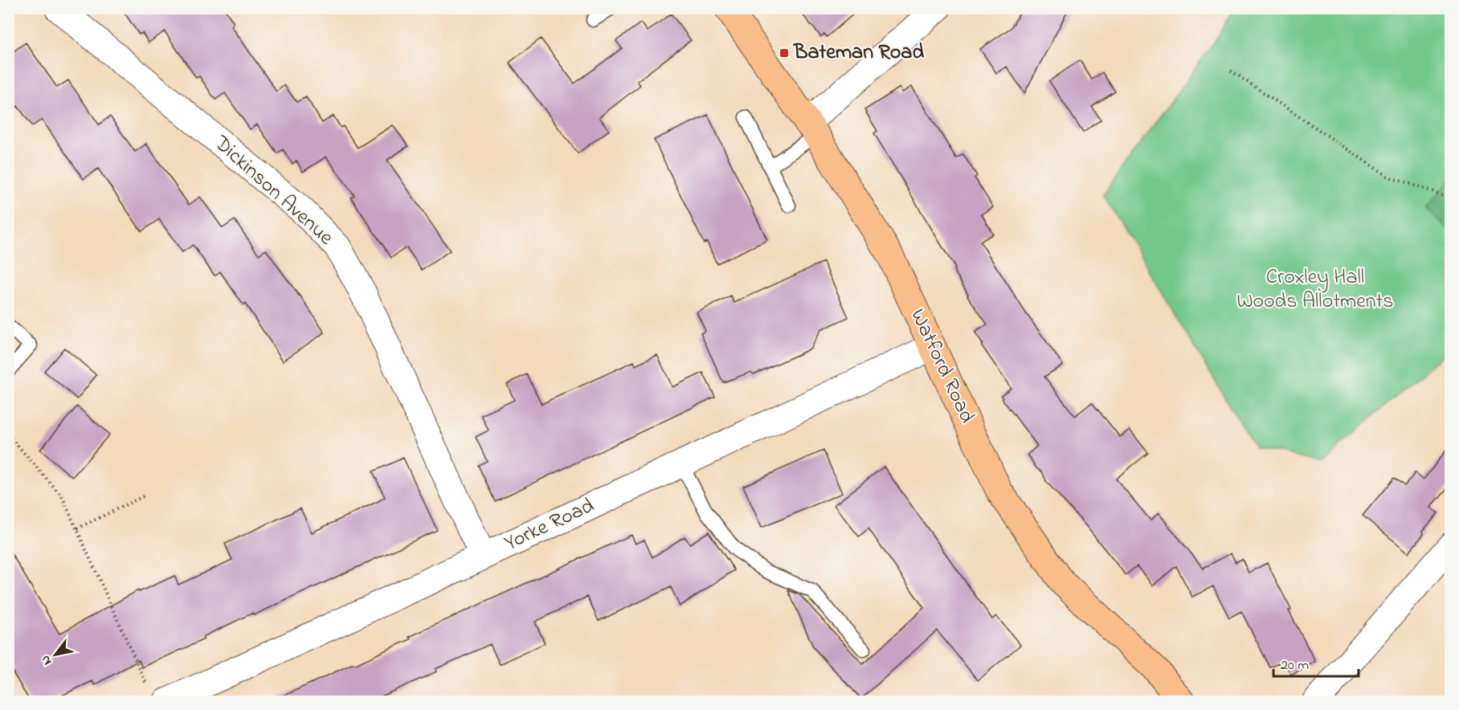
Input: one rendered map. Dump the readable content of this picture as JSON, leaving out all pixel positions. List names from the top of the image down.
{
  "streets": {
    "main road": ["Watford Road"],
    "street": ["Dickinson Avenue", "Yorke Road"]
  },
  "crossings": [
    ["Dickinson Avenue", "Yorke Road"],
    ["Watford Road", "Yorke Road"]
  ],
  "parks": ["Croxley Hall Woods Allotments"],
  "places": {
    "transit": ["Bateman Road"]
  },
  "scale_bar": "20 m",
  "north": "bottom left"
}
